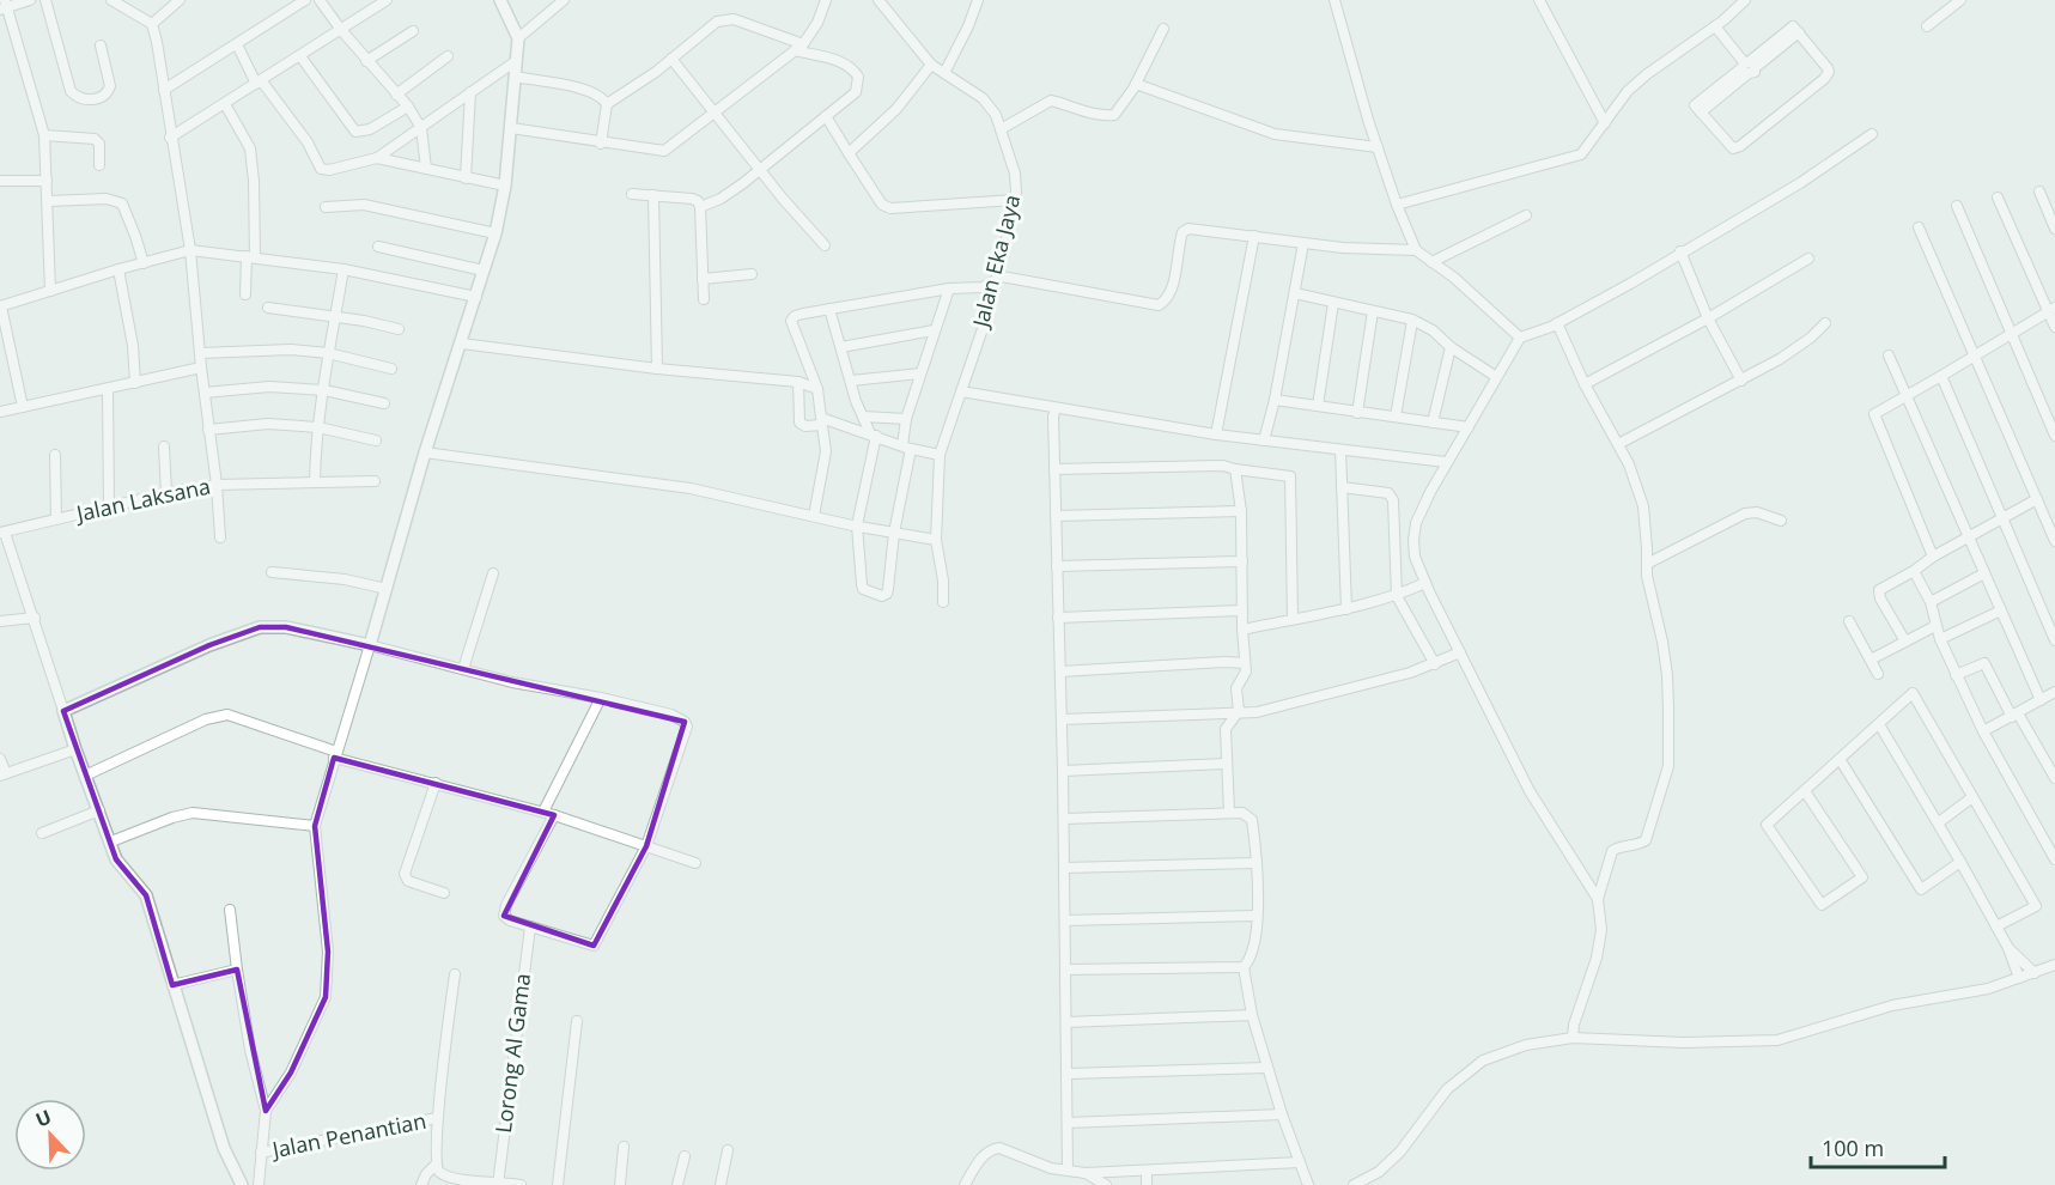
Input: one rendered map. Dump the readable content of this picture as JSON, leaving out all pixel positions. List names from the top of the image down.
{
  "streets": {
    "street": [
      "Jalan Eka Jaya",
      "Jalan Laksana",
      "Lorong Al Gama",
      "Jalan Penantian"
    ]
  },
  "scale_bar": "100 m",
  "north": "top left"
}
